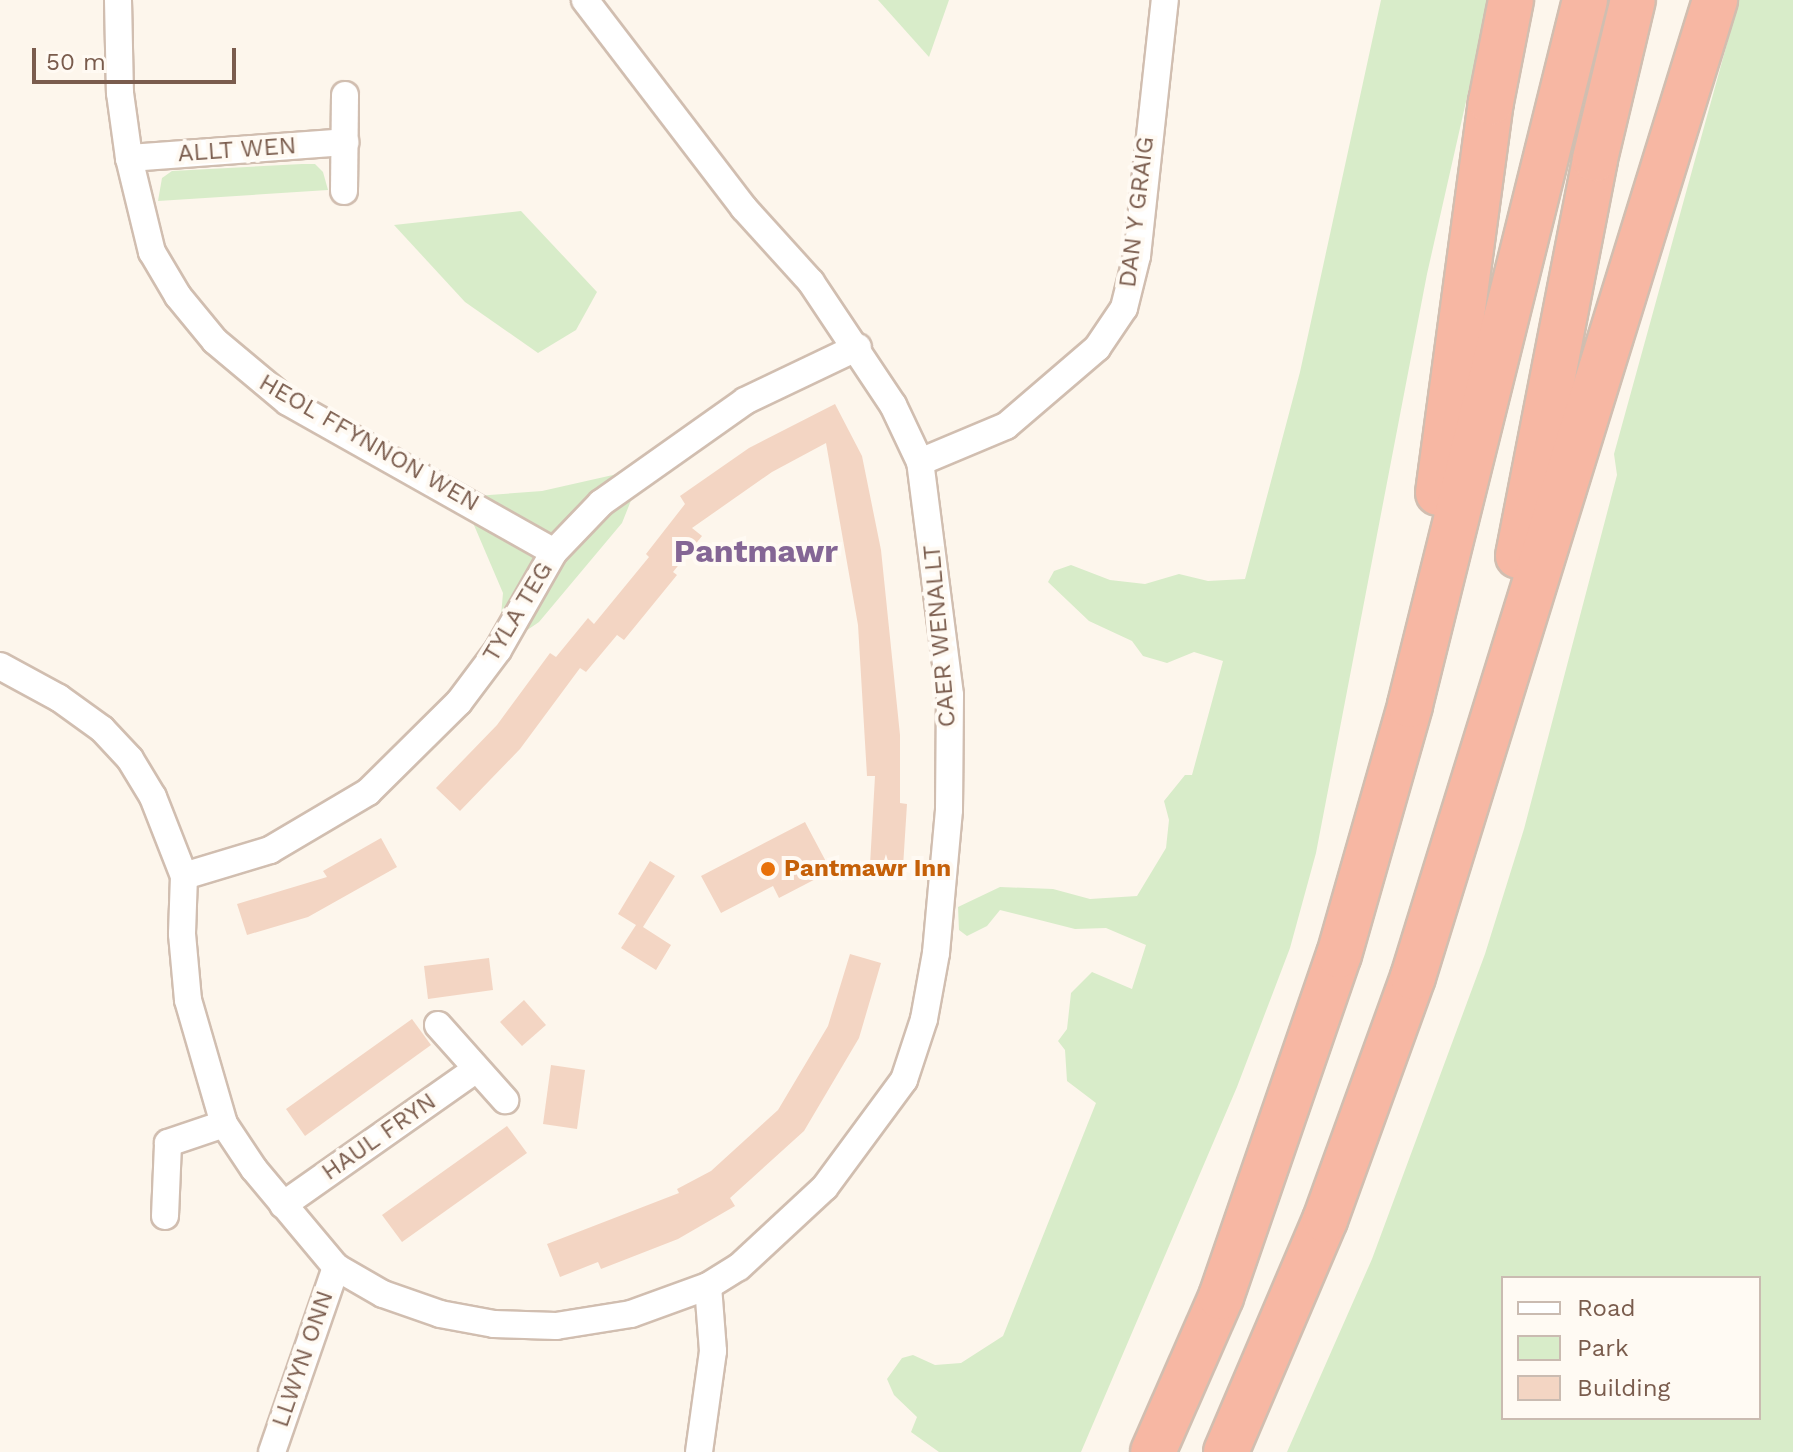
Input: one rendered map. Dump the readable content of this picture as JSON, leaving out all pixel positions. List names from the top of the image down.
{
  "streets": {
    "street": [
      "ALLT WEN",
      "DAN Y GRAIG",
      "HEOL FFYNNON WEN",
      "TYLA TEG",
      "CAER WENALLT",
      "HAUL FRYN",
      "LLWYN ONN"
    ]
  },
  "crossings": [
    ["ALLT WEN", "HEOL FFYNNON WEN"],
    ["DAN Y GRAIG", "CAER WENALLT"],
    ["HEOL FFYNNON WEN", "TYLA TEG"],
    ["TYLA TEG", "CAER WENALLT"],
    ["CAER WENALLT", "HAUL FRYN"],
    ["CAER WENALLT", "LLWYN ONN"]
  ],
  "districts": ["Pantmawr"],
  "places": ["Pantmawr Inn"],
  "legend": ["Road", "Park", "Building"],
  "scale_bar": "50 m"
}
